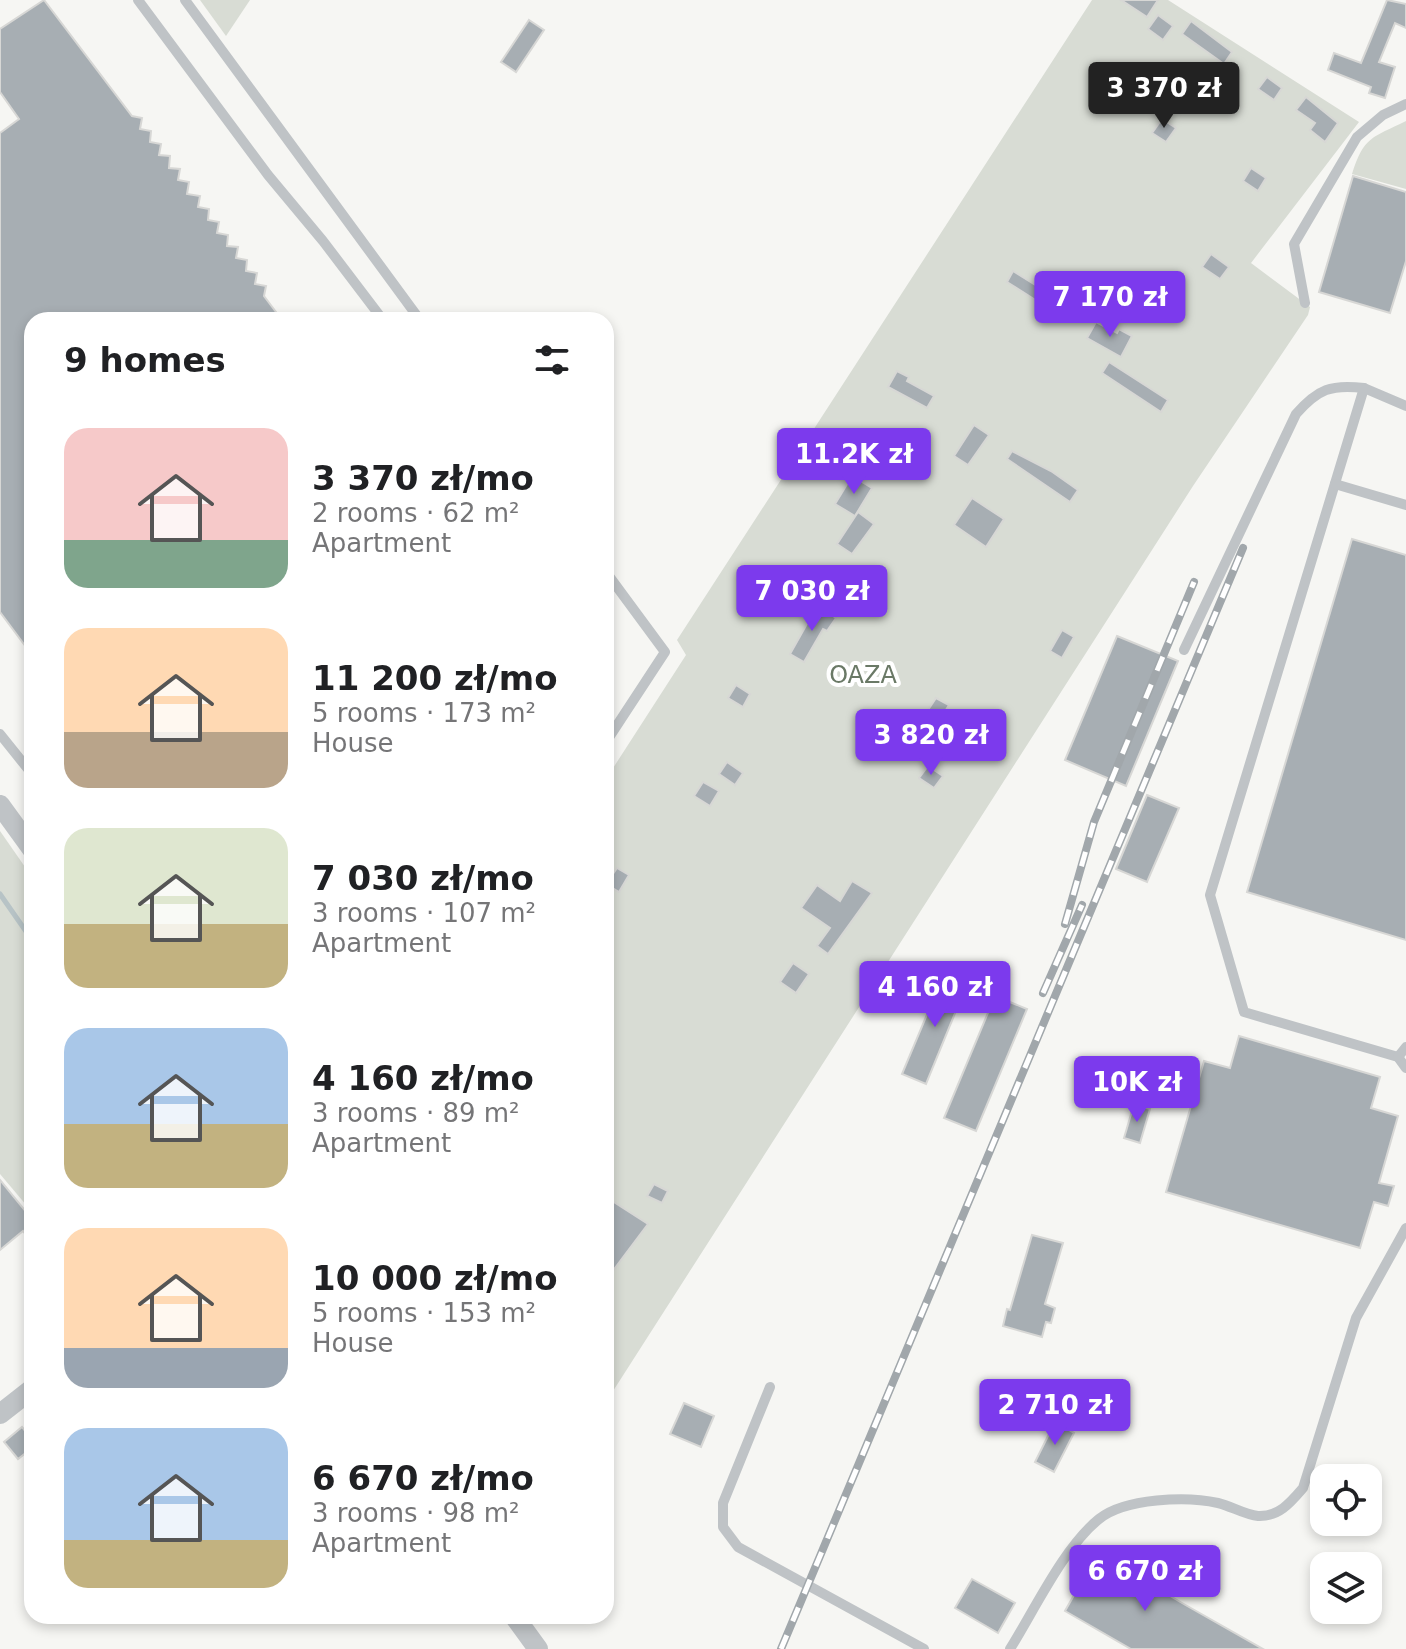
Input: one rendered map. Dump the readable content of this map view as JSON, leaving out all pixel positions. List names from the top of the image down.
{
  "parks": ["OAZA"],
  "page": {
    "price": [
      "3 370 zł",
      "7 170 zł",
      "11.2K zł",
      "7 030 zł",
      "3 820 zł",
      "4 160 zł",
      "10K zł",
      "2 710 zł",
      "6 670 zł"
    ],
    "heading": "9 homes",
    "list": [
      {
        "name": "3 370 zł/mo",
        "note": "2 rooms · 62 m² · Apartment"
      },
      {
        "name": "11 200 zł/mo",
        "note": "5 rooms · 173 m² · House"
      },
      {
        "name": "7 030 zł/mo",
        "note": "3 rooms · 107 m² · Apartment"
      },
      {
        "name": "4 160 zł/mo",
        "note": "3 rooms · 89 m² · Apartment"
      },
      {
        "name": "10 000 zł/mo",
        "note": "5 rooms · 153 m² · House"
      },
      {
        "name": "6 670 zł/mo",
        "note": "3 rooms · 98 m² · Apartment"
      }
    ]
  }
}
